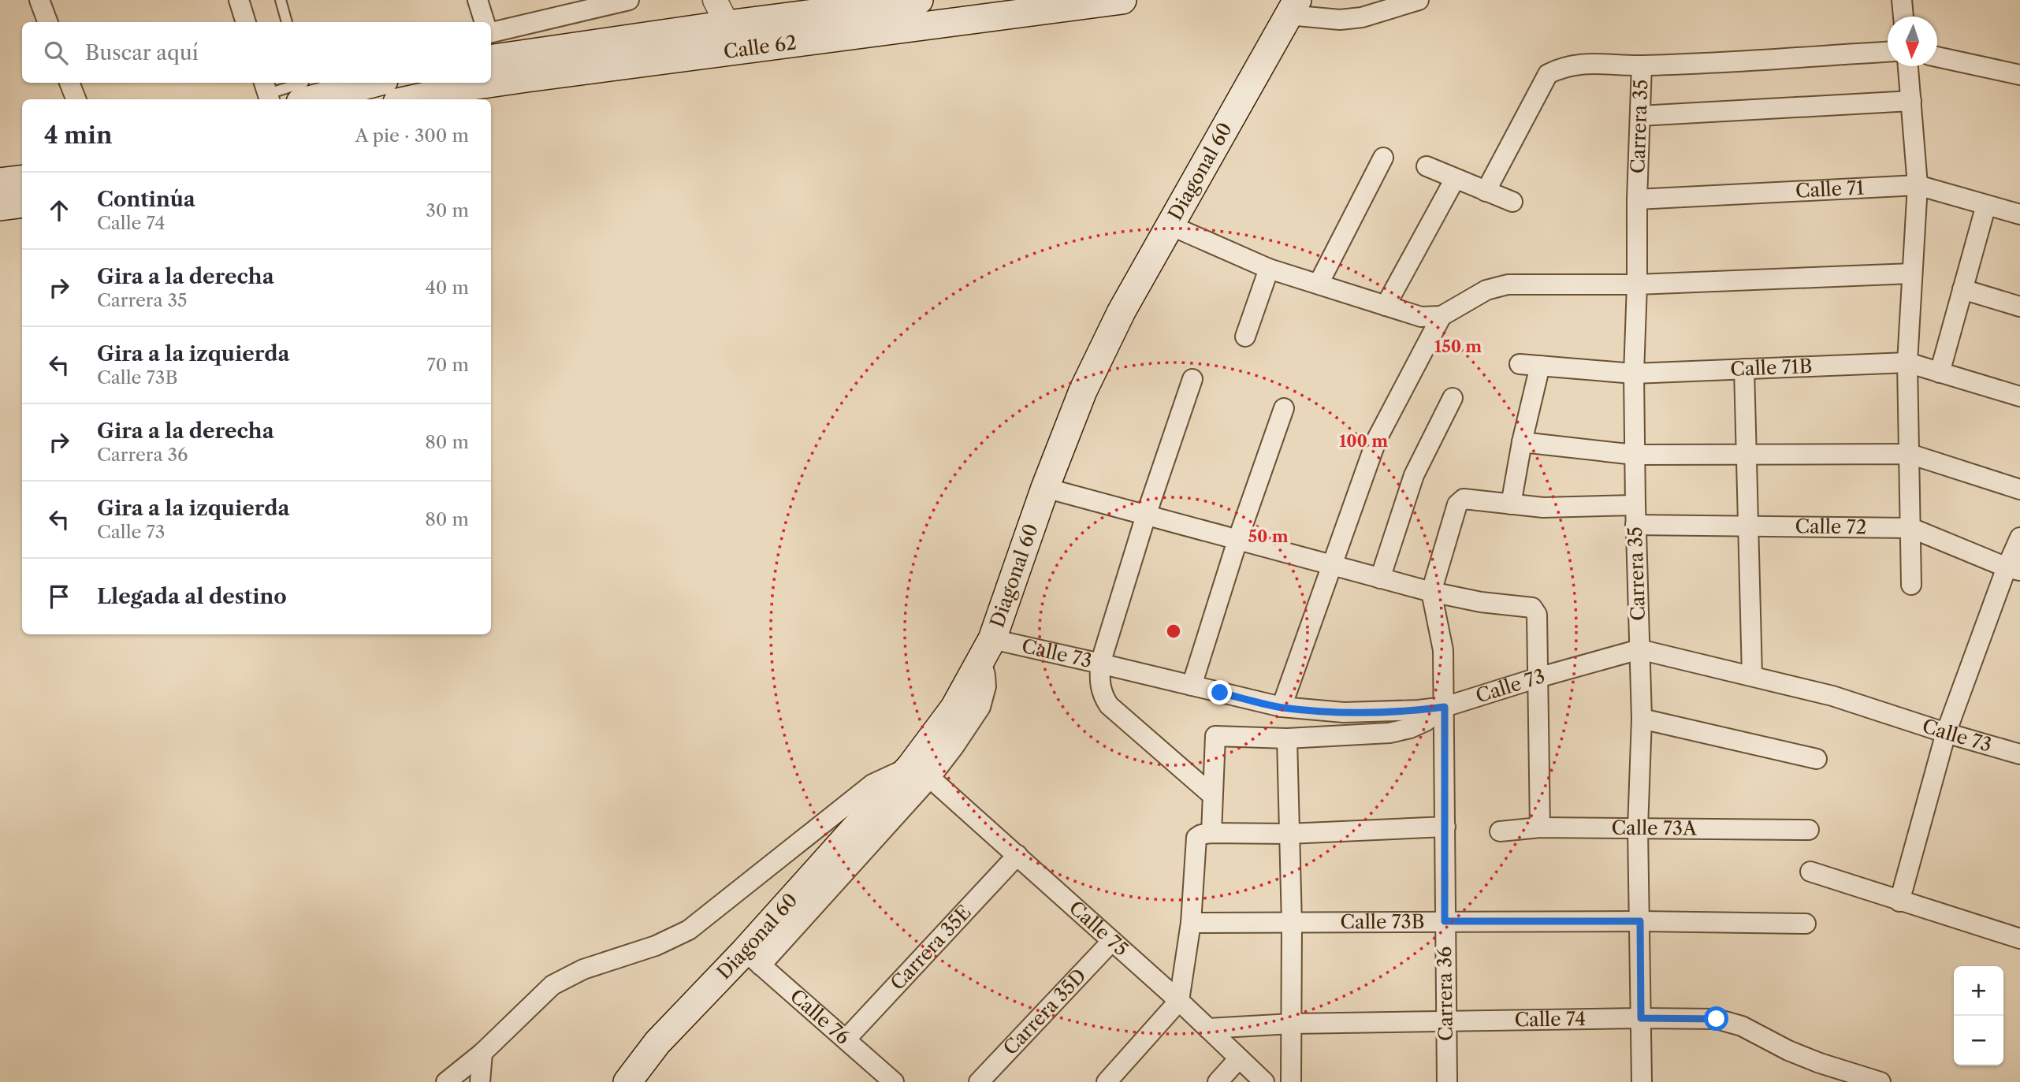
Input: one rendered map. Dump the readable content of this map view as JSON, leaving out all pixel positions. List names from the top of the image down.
{
  "streets": {
    "main road": ["Calle 62", "Diagonal 60"],
    "street": [
      "Carrera 35",
      "Calle 71",
      "Calle 71B",
      "Calle 72",
      "Calle 73",
      "Calle 73A",
      "Calle 73B",
      "Calle 75",
      "Carrera 35E",
      "Carrera 36",
      "Carrera 35D",
      "Calle 76",
      "Calle 74"
    ]
  },
  "crossings": [
    ["Carrera 35", "Calle 71"],
    ["Carrera 35", "Calle 71B"],
    ["Carrera 35", "Calle 72"],
    ["Carrera 35", "Calle 73"],
    ["Carrera 35", "Calle 73A"],
    ["Carrera 35", "Calle 73B"],
    ["Carrera 35", "Calle 74"],
    ["Diagonal 60", "Calle 73"],
    ["Diagonal 60", "Calle 75"],
    ["Diagonal 60", "Calle 76"],
    ["Calle 72", "Carrera 36"],
    ["Calle 73", "Carrera 36"],
    ["Calle 73B", "Carrera 36"],
    ["Calle 75", "Carrera 35E"],
    ["Calle 75", "Carrera 35D"],
    ["Calle 75", "Calle 74"],
    ["Carrera 35E", "Calle 76"],
    ["Carrera 36", "Calle 74"]
  ],
  "north": "bottom",
  "page": {
    "search": "Buscar aquí",
    "heading": ["4 min", "A pie · 300 m"],
    "list": [
      ["Continúa", "Calle 74", "30 m"],
      ["Gira a la derecha", "Carrera 35", "40 m"],
      ["Gira a la izquierda", "Calle 73B", "70 m"],
      ["Gira a la derecha", "Carrera 36", "80 m"],
      ["Gira a la izquierda", "Calle 73", "80 m"],
      "Llegada al destino"
    ],
    "map_buttons": ["+", "−"]
  },
  "rings": ["150 m", "100 m", "50 m"]
}
